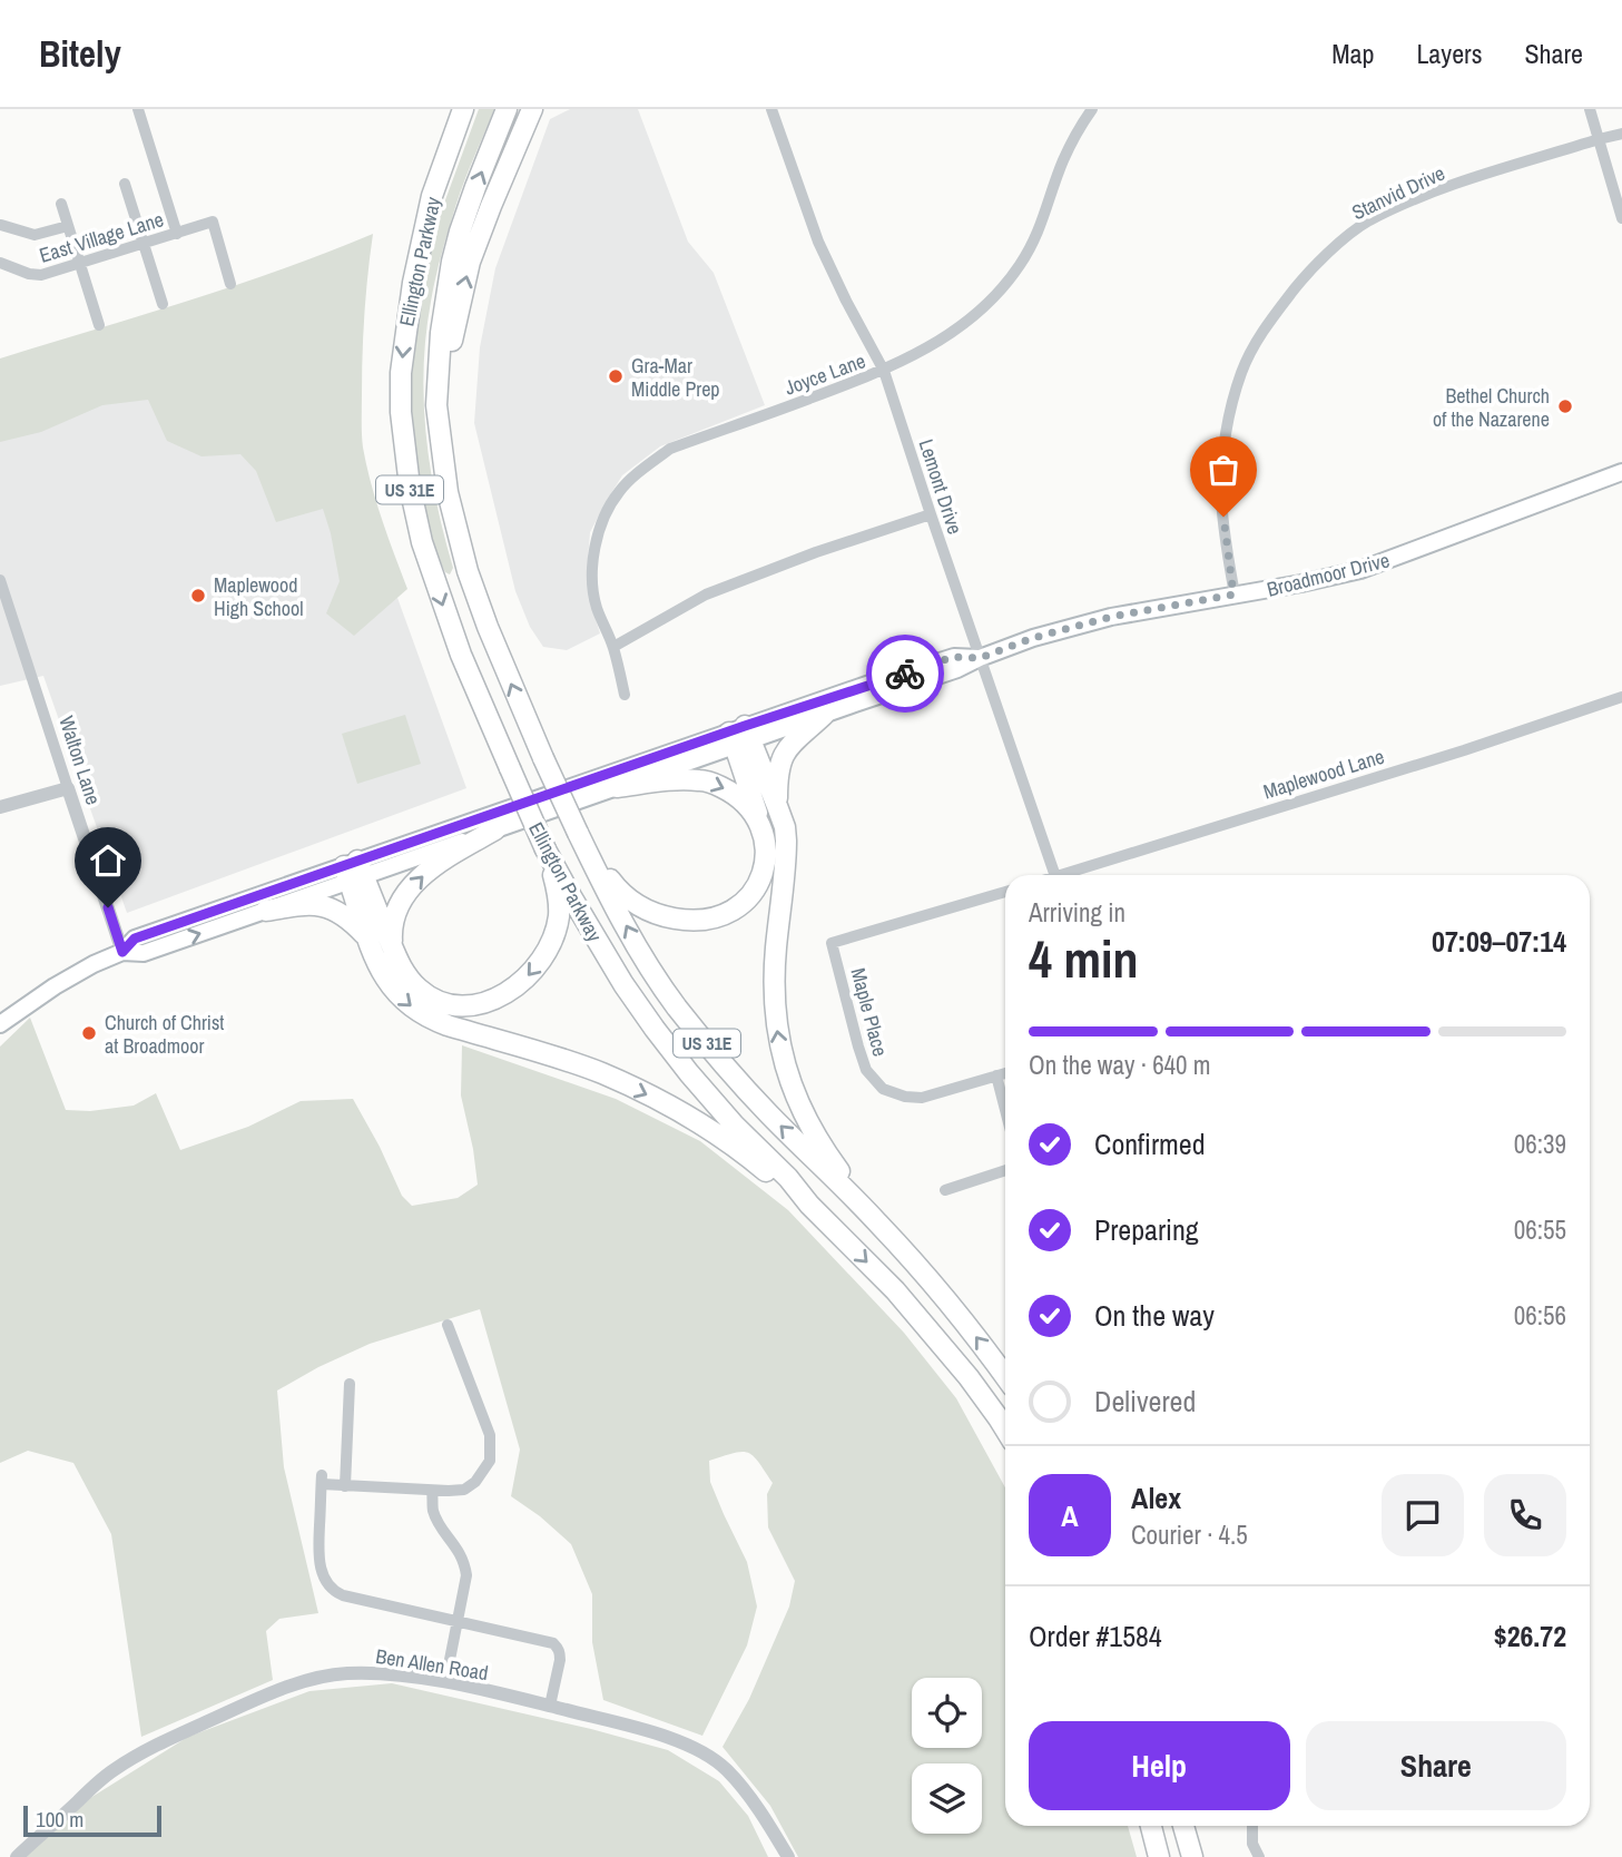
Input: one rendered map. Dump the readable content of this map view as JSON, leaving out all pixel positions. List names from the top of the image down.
{
  "streets": {
    "highway": ["Ellington Parkway", "US 31E"],
    "main road": ["Broadmoor Drive"],
    "street": [
      "Stanvid Drive",
      "East Village Lane",
      "Joyce Lane",
      "Lemont Drive",
      "Walton Lane",
      "Maplewood Lane",
      "Maple Place",
      "Ben Allen Road"
    ]
  },
  "crossings": [
    ["Stanvid Drive", "Broadmoor Drive"],
    ["Joyce Lane", "Lemont Drive"],
    ["Lemont Drive", "Broadmoor Drive"],
    ["Broadmoor Drive", "Walton Lane"]
  ],
  "places": [
    "Gra-Mar Middle Prep",
    "Bethel Church of the Nazarene",
    "Maplewood High School",
    "Church of Christ at Broadmoor"
  ],
  "scale_bar": "100 m",
  "page": {
    "header": "Bitely",
    "nav": ["Map", "Layers", "Share"],
    "heading": ["4 min", "Arriving in", "07:09–07:14"],
    "panel": [
      "Alex",
      "Courier · 4.5",
      "Order #1584",
      "$26.72"
    ],
    "bar": "On the way · 640 m",
    "list": [
      ["Confirmed", "06:39"],
      ["Preparing", "06:55"],
      ["On the way", "06:56"],
      "Delivered"
    ],
    "round": "A",
    "buttons": ["Help", "Share"],
    "scale": "100 m"
  }
}
